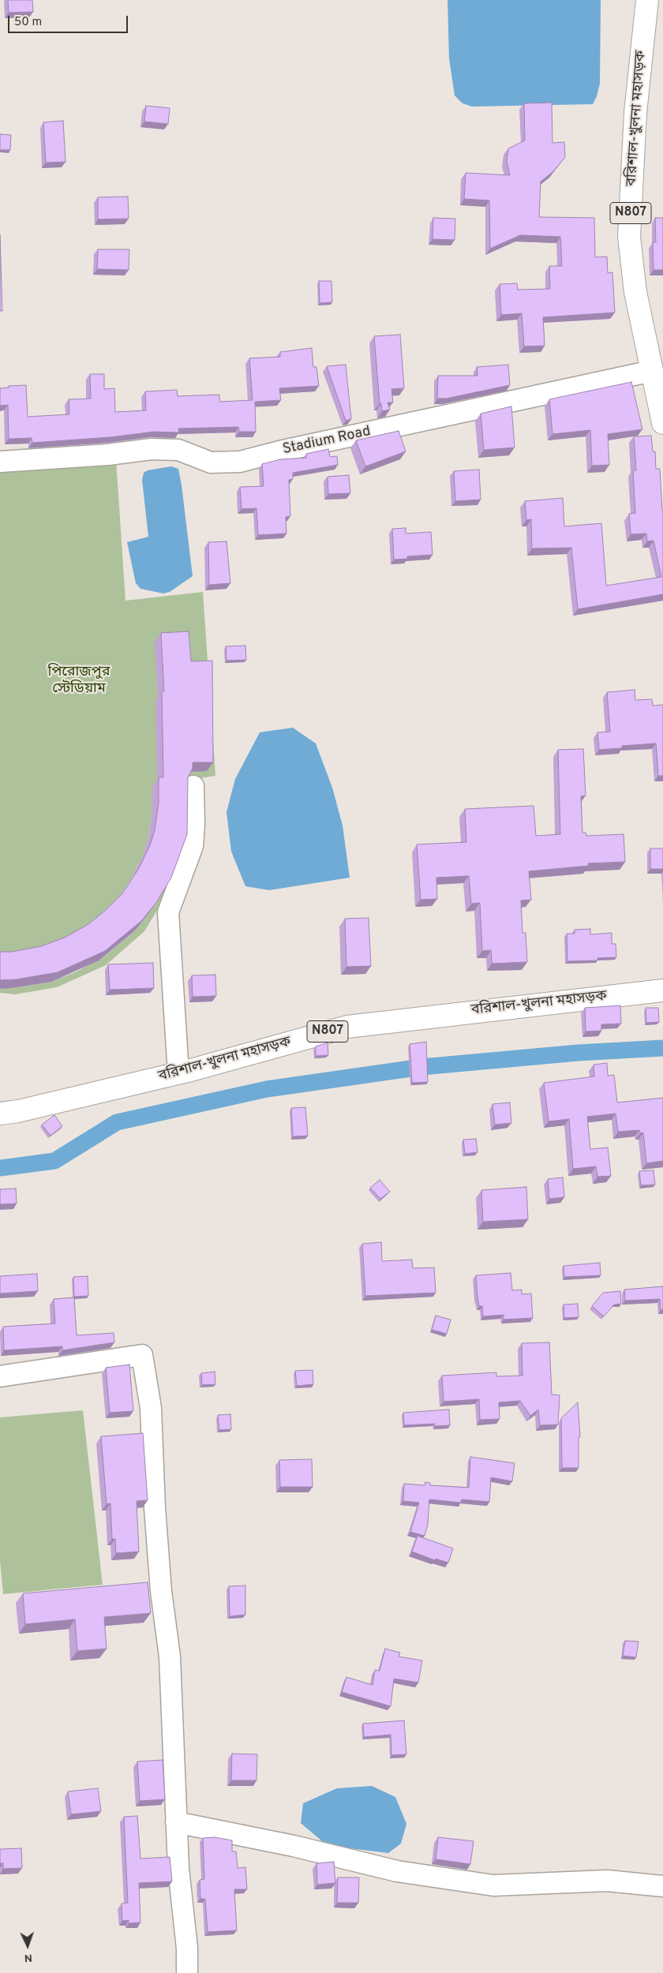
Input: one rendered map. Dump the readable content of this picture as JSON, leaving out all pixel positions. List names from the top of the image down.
{
  "streets": {
    "highway": ["বরিশাল-খুলনা মহাসড়ক", "N807"],
    "street": ["Stadium Road"]
  },
  "crossings": [
    ["বরিশাল-খুলনা মহাসড়ক", "Stadium Road"]
  ],
  "parks": ["পিরোজপুর স্টেডিয়াম"],
  "scale_bar": "50 m",
  "north": "bottom"
}
